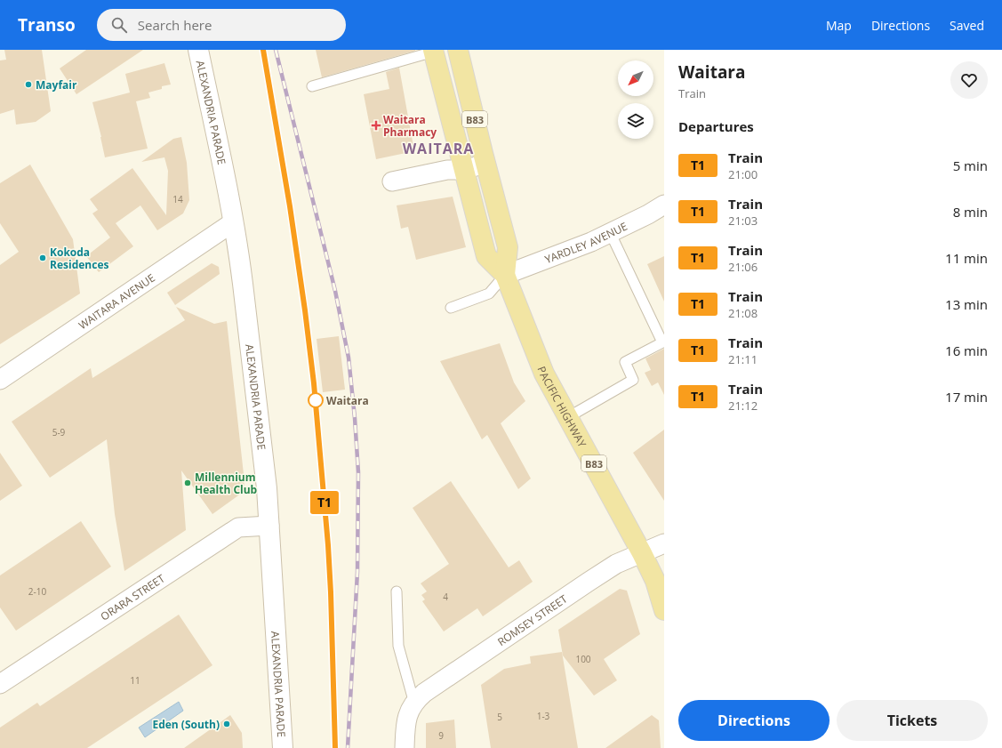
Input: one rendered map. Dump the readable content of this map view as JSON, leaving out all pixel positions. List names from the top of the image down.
{
  "streets": {
    "main road": ["B83", "PACIFIC HIGHWAY"],
    "street": [
      "ALEXANDRIA PARADE",
      "YARDLEY AVENUE",
      "WAITARA AVENUE",
      "ORARA STREET",
      "ROMSEY STREET"
    ]
  },
  "crossings": [
    ["ALEXANDRIA PARADE", "WAITARA AVENUE"],
    ["ALEXANDRIA PARADE", "ORARA STREET"],
    ["YARDLEY AVENUE", "PACIFIC HIGHWAY"],
    ["PACIFIC HIGHWAY", "ROMSEY STREET"]
  ],
  "districts": ["WAITARA"],
  "places": {
    "other": [
      "Mayfair",
      "Kokoda Residences",
      "Waitara",
      "Millennium Health Club",
      "Eden (South)"
    ],
    "health": ["Waitara Pharmacy"]
  },
  "house_numbers": [
    "14",
    "5-9",
    "2-10",
    "4",
    "100",
    "11",
    "1-3",
    "5",
    "9"
  ],
  "north": "bottom left",
  "page": {
    "header": "Transo",
    "search": "Search here",
    "nav": ["Map", "Directions", "Saved"],
    "on_map": "T1",
    "heading": [
      ["Waitara", "Train"],
      "Departures"
    ],
    "list": [
      {
        "mark": "T1",
        "name": "Train",
        "note": "21:00",
        "value": "5 min"
      },
      {
        "mark": "T1",
        "name": "Train",
        "note": "21:03",
        "value": "8 min"
      },
      {
        "mark": "T1",
        "name": "Train",
        "note": "21:06",
        "value": "11 min"
      },
      {
        "mark": "T1",
        "name": "Train",
        "note": "21:08",
        "value": "13 min"
      },
      {
        "mark": "T1",
        "name": "Train",
        "note": "21:11",
        "value": "16 min"
      },
      {
        "mark": "T1",
        "name": "Train",
        "note": "21:12",
        "value": "17 min"
      }
    ],
    "buttons": ["Directions", "Tickets"]
  }
}
